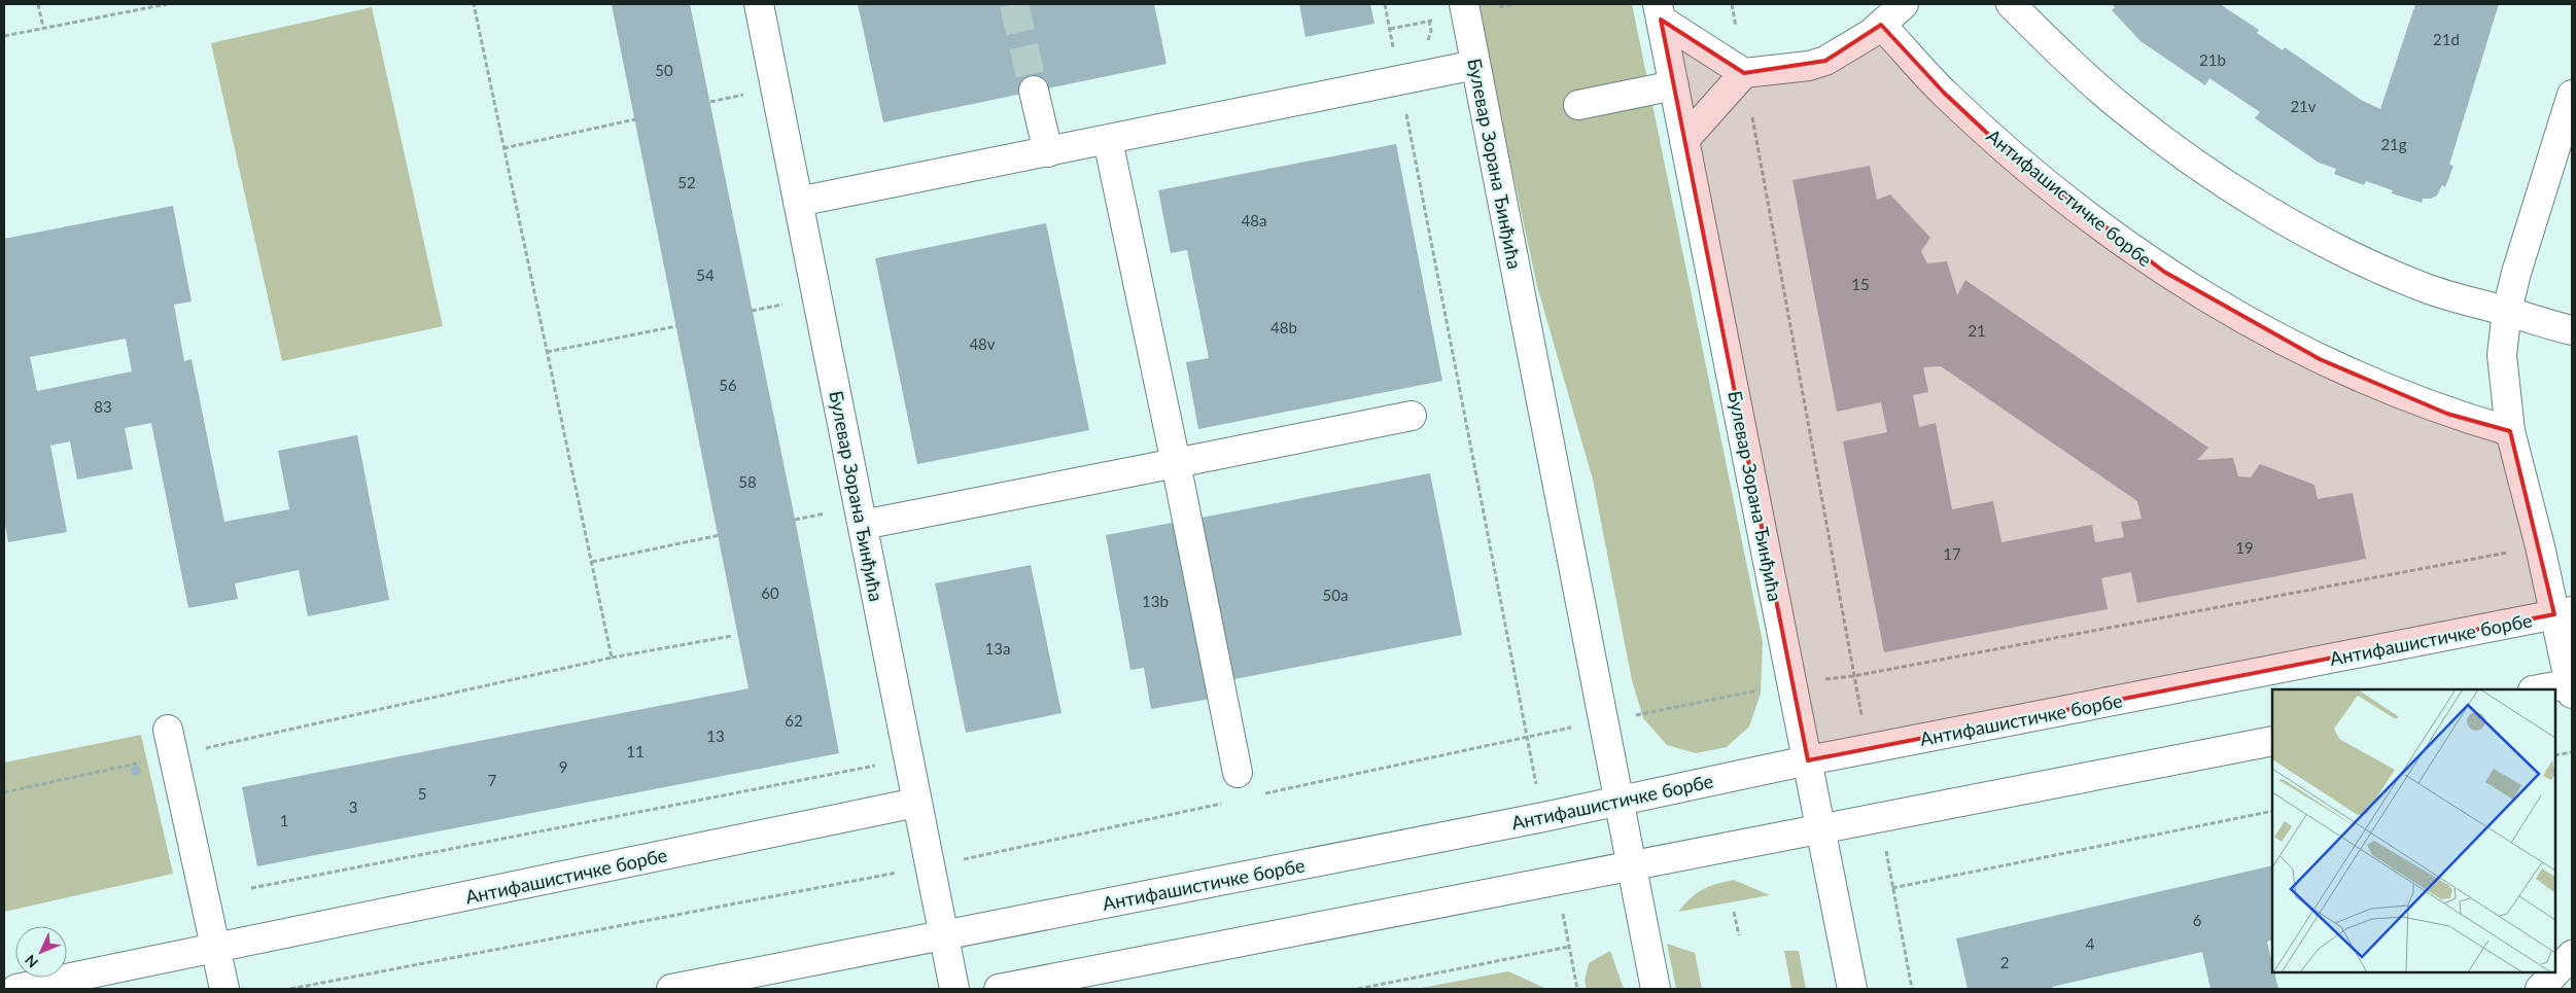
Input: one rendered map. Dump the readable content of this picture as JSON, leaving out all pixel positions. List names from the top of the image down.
{
  "streets": {
    "street": ["Булевар Зорана Ђинђића", "Антифашистичке борбе"]
  },
  "crossings": [
    ["Булевар Зорана Ђинђића", "Антифашистичке борбе"]
  ],
  "house_numbers": [
    "21d",
    "21b",
    "50",
    "21v",
    "21g",
    "52",
    "48a",
    "54",
    "15",
    "48b",
    "21",
    "48v",
    "56",
    "83",
    "58",
    "19",
    "17",
    "60",
    "50a",
    "13b",
    "13a",
    "62",
    "13",
    "11",
    "9",
    "7",
    "5",
    "3",
    "1",
    "6",
    "4",
    "2"
  ],
  "north": "bottom left"
}
